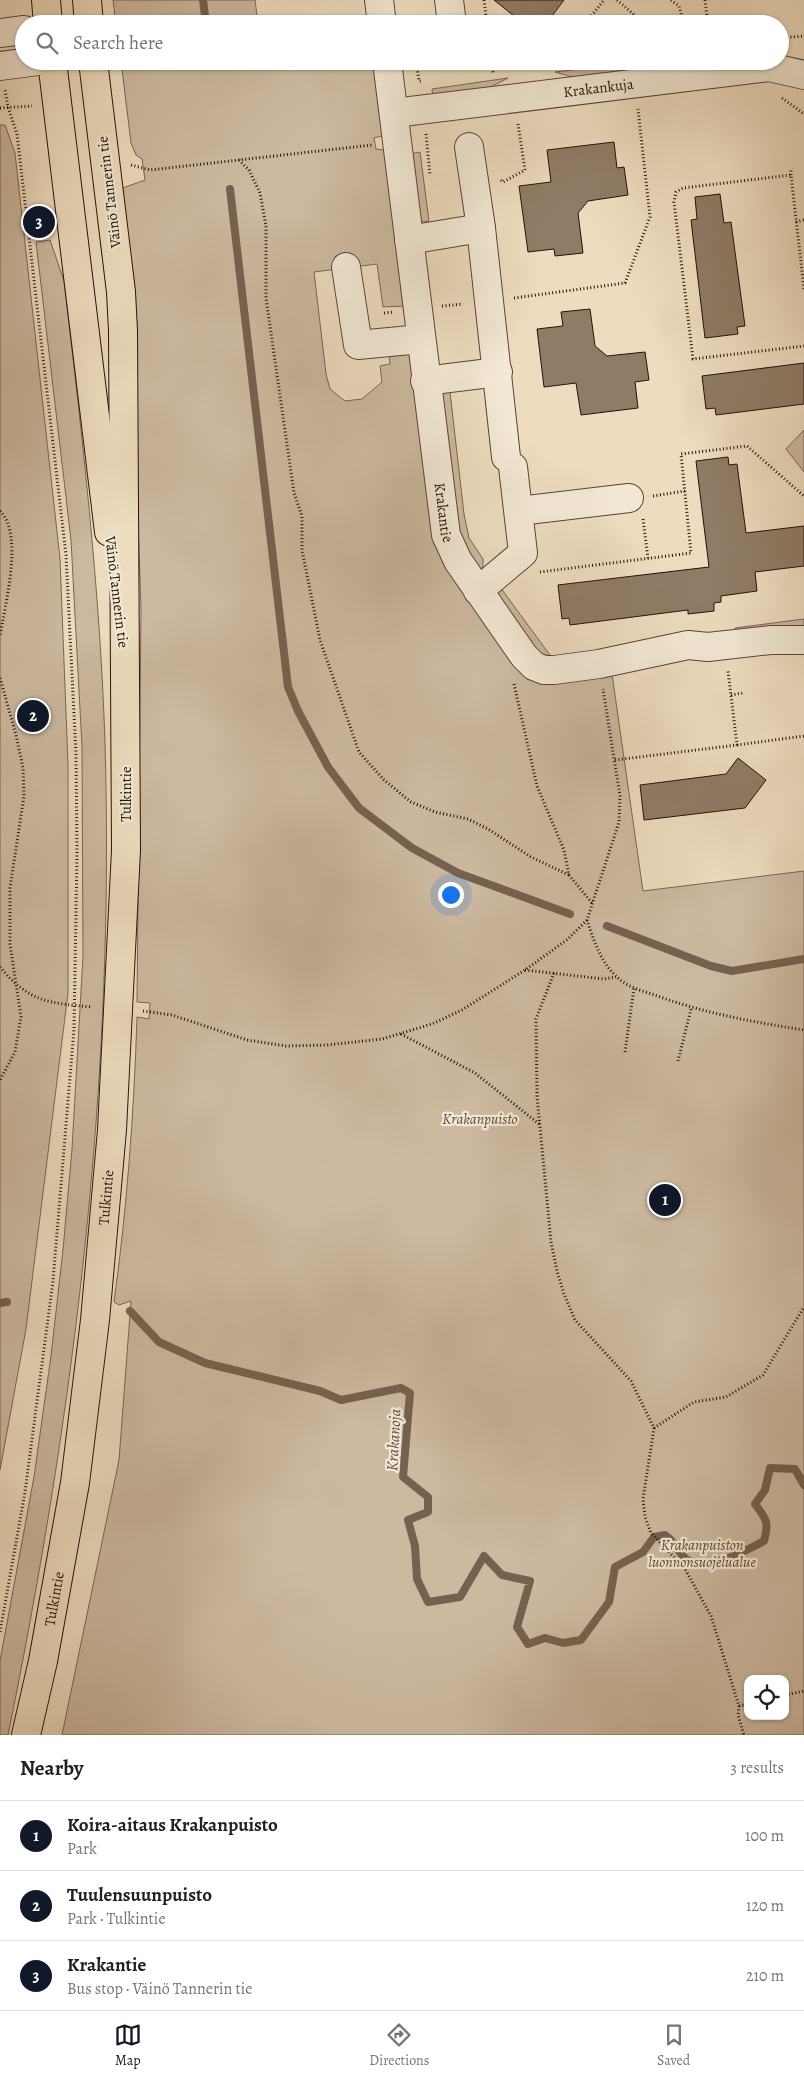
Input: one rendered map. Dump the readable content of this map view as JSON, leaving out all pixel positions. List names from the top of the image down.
{
  "streets": {
    "main road": ["Väinö Tannerin tie", "Tulkintie"],
    "street": ["Krakankuja", "Krakantie"]
  },
  "crossings": [
    ["Krakankuja", "Krakantie"],
    ["Väinö Tannerin tie", "Tulkintie"]
  ],
  "water": ["Krakanoja"],
  "parks": ["Krakanpuisto", "Krakanpuiston luonnonsuojelualue"],
  "page": {
    "search": "Search here",
    "pins": ["3", "2", "1"],
    "heading": ["Nearby", "3 results"],
    "list": [
      {
        "mark": "1",
        "name": "Koira-aitaus Krakanpuisto",
        "note": "Park",
        "value": "100 m"
      },
      {
        "mark": "2",
        "name": "Tuulensuunpuisto",
        "note": "Park · Tulkintie",
        "value": "120 m"
      },
      {
        "mark": "3",
        "name": "Krakantie",
        "note": "Bus stop · Väinö Tannerin tie",
        "value": "210 m"
      }
    ],
    "nav": ["Map", "Directions", "Saved"]
  }
}
